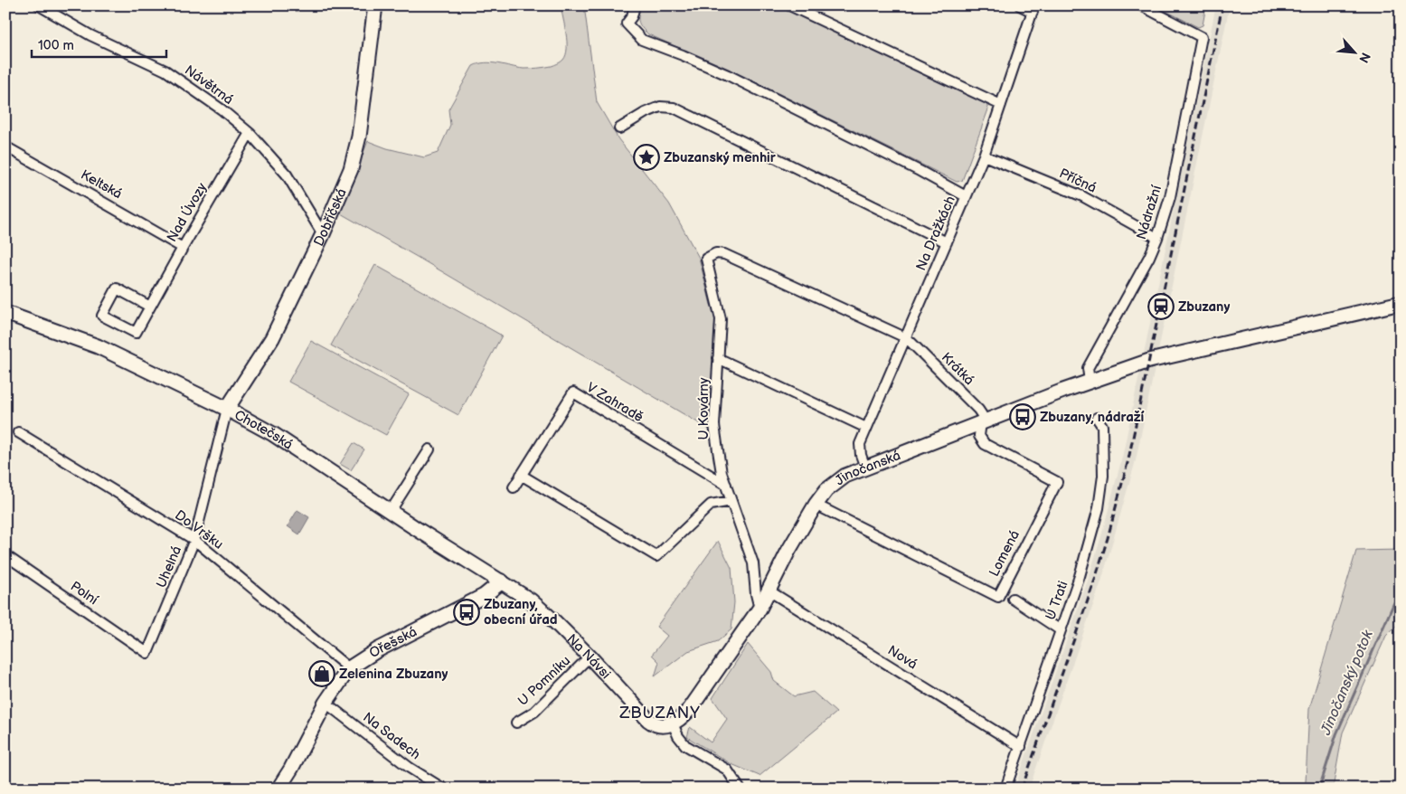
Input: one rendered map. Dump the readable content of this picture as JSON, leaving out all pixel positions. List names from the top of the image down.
{
  "streets": {
    "street": [
      "Návětrná",
      "Příčná",
      "Keltská",
      "Nad Úvozy",
      "Nádražní",
      "Dobříčská",
      "Na Dražkách",
      "Krátká",
      "V Zahradě",
      "U Kovárny",
      "Chotečská",
      "Jinočanská",
      "Do Vršku",
      "Lomená",
      "Uhelná",
      "Polní",
      "U Trati",
      "Ořešská",
      "Na Návsi",
      "Nová",
      "U Pomníku",
      "Na Sadech"
    ]
  },
  "crossings": [
    ["Návětrná", "Nad Úvozy"],
    ["Návětrná", "Dobříčská"],
    ["Příčná", "Nádražní"],
    ["Příčná", "Na Dražkách"],
    ["Keltská", "Nad Úvozy"],
    ["Nádražní", "Jinočanská"],
    ["Dobříčská", "Chotečská"],
    ["Dobříčská", "Uhelná"],
    ["Na Dražkách", "Krátká"],
    ["Na Dražkách", "U Kovárny"],
    ["Na Dražkách", "Jinočanská"],
    ["Krátká", "U Kovárny"],
    ["Krátká", "Jinočanská"],
    ["Krátká", "Lomená"],
    ["V Zahradě", "U Kovárny"],
    ["U Kovárny", "Jinočanská"],
    ["Chotečská", "Uhelná"],
    ["Chotečská", "Ořešská"],
    ["Chotečská", "Na Návsi"],
    ["Jinočanská", "Lomená"],
    ["Jinočanská", "Na Návsi"],
    ["Jinočanská", "Nová"],
    ["Do Vršku", "Uhelná"],
    ["Do Vršku", "Ořešská"],
    ["Uhelná", "Polní"],
    ["U Trati", "Nová"],
    ["Ořešská", "Na Návsi"],
    ["Ořešská", "Na Sadech"],
    ["Na Návsi", "U Pomníku"]
  ],
  "districts": ["ZBUZANY"],
  "water": ["Jinočanský potok"],
  "places": {
    "place": ["Zbuzanský menhir"],
    "station": ["Zbuzany"],
    "bus stop": ["Zbuzany, nádraží", "Zbuzany, obecní úřad"],
    "shop": ["Zelenina Zbuzany"]
  },
  "scale_bar": "100 m",
  "north": "bottom right"
}
